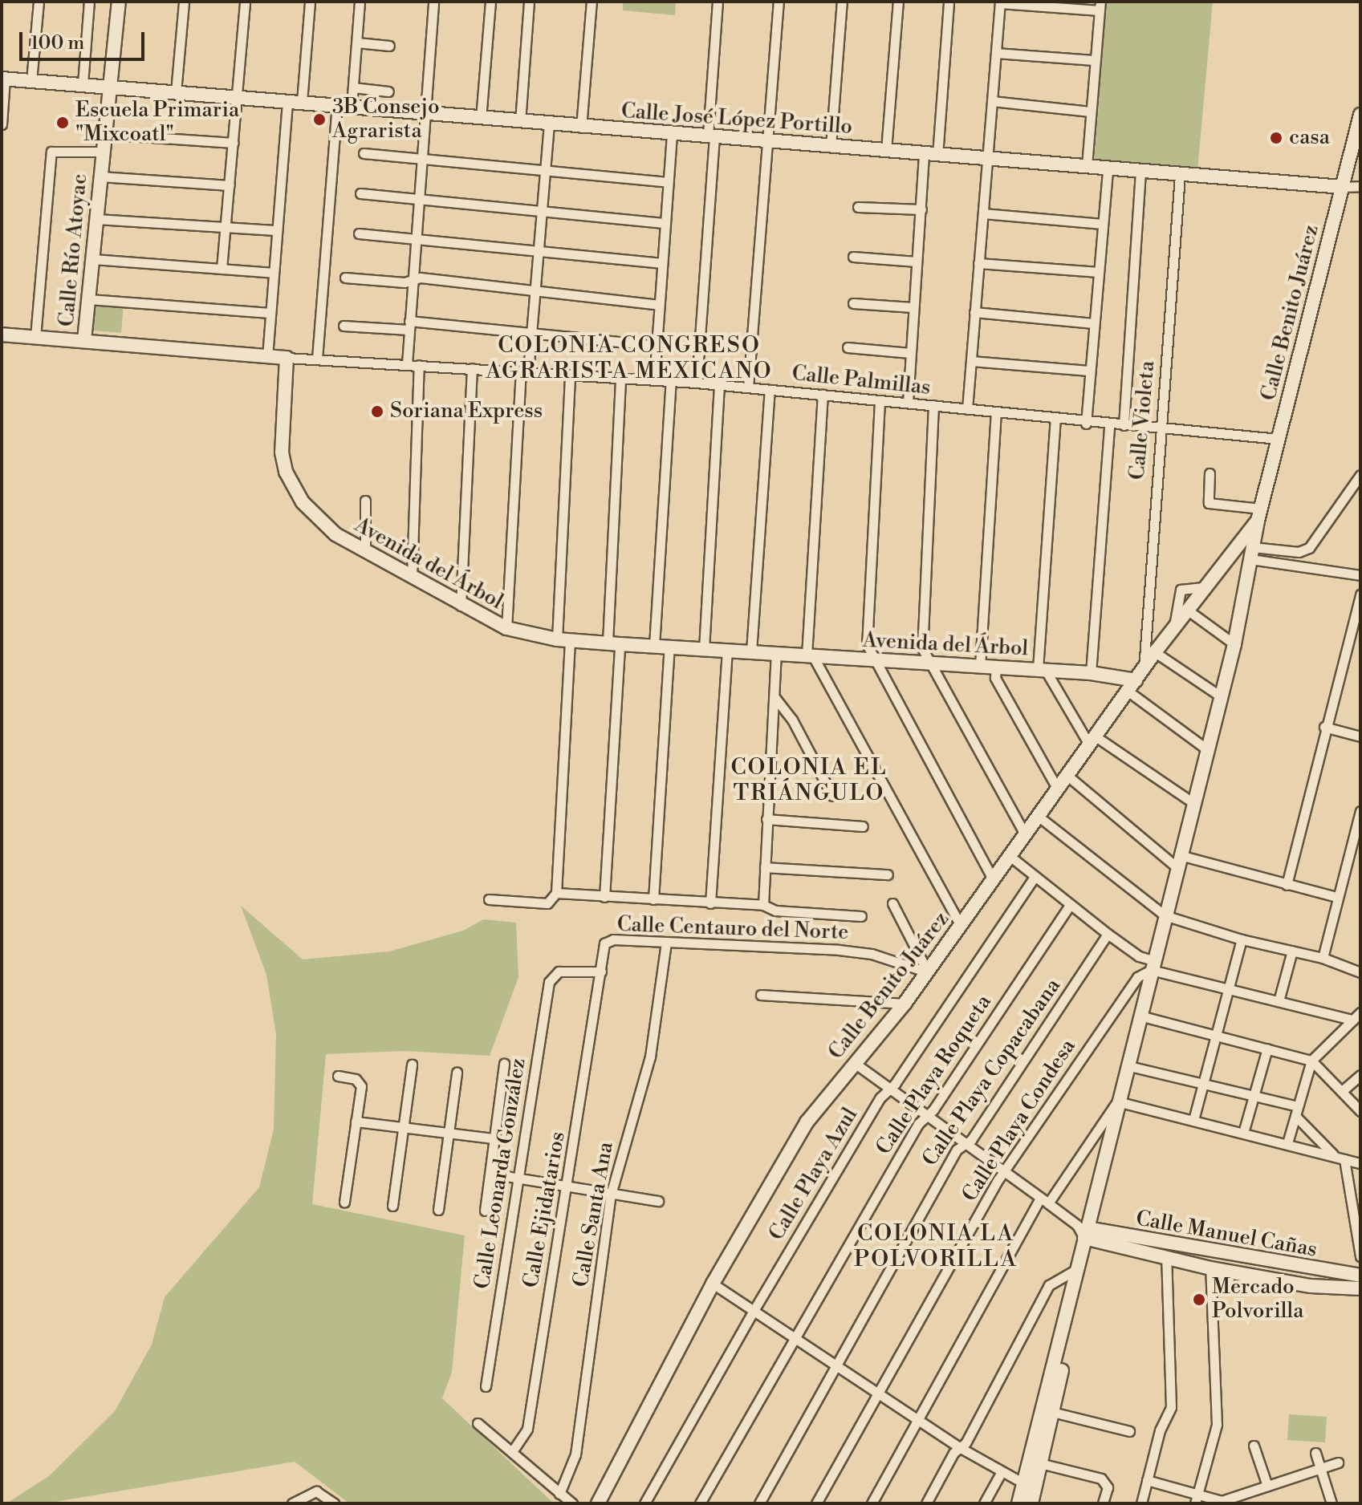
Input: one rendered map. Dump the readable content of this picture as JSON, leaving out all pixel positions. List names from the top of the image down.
{
  "streets": {
    "street": [
      "Calle José López Portillo",
      "Calle Río Atoyac",
      "Calle Benito Juárez",
      "Calle Palmillas",
      "Calle Violeta",
      "Avenida del Árbol",
      "Calle Centauro del Norte",
      "Calle Playa Copacabana",
      "Calle Playa Roqueta",
      "Calle Playa Condesa",
      "Calle Leonarda González",
      "Calle Playa Azul",
      "Calle Ejidatarios",
      "Calle Santa Ana",
      "Calle Manuel Cañas"
    ]
  },
  "crossings": [
    ["Calle José López Portillo", "Calle Río Atoyac"],
    ["Calle José López Portillo", "Calle Benito Juárez"],
    ["Calle José López Portillo", "Calle Violeta"],
    ["Calle Benito Juárez", "Calle Palmillas"],
    ["Calle Benito Juárez", "Calle Violeta"],
    ["Calle Benito Juárez", "Avenida del Árbol"],
    ["Calle Benito Juárez", "Calle Centauro del Norte"],
    ["Calle Benito Juárez", "Calle Playa Condesa"],
    ["Calle Benito Juárez", "Calle Manuel Cañas"],
    ["Calle Palmillas", "Calle Violeta"],
    ["Calle Palmillas", "Avenida del Árbol"],
    ["Calle Centauro del Norte", "Calle Leonarda González"],
    ["Calle Centauro del Norte", "Calle Ejidatarios"],
    ["Calle Centauro del Norte", "Calle Santa Ana"],
    ["Calle Leonarda González", "Calle Ejidatarios"]
  ],
  "districts": ["COLONIA CONGRESO AGRARISTA MEXICANO", "COLONIA EL TRIÁNGULO", "COLONIA LA POLVORILLA"],
  "places": [
    "3B Consejo Agrarista",
    "Escuela Primaria \"Mixcoatl\"",
    "casa",
    "Soriana Express",
    "Mercado Polvorilla"
  ],
  "scale_bar": "100 m"
}
